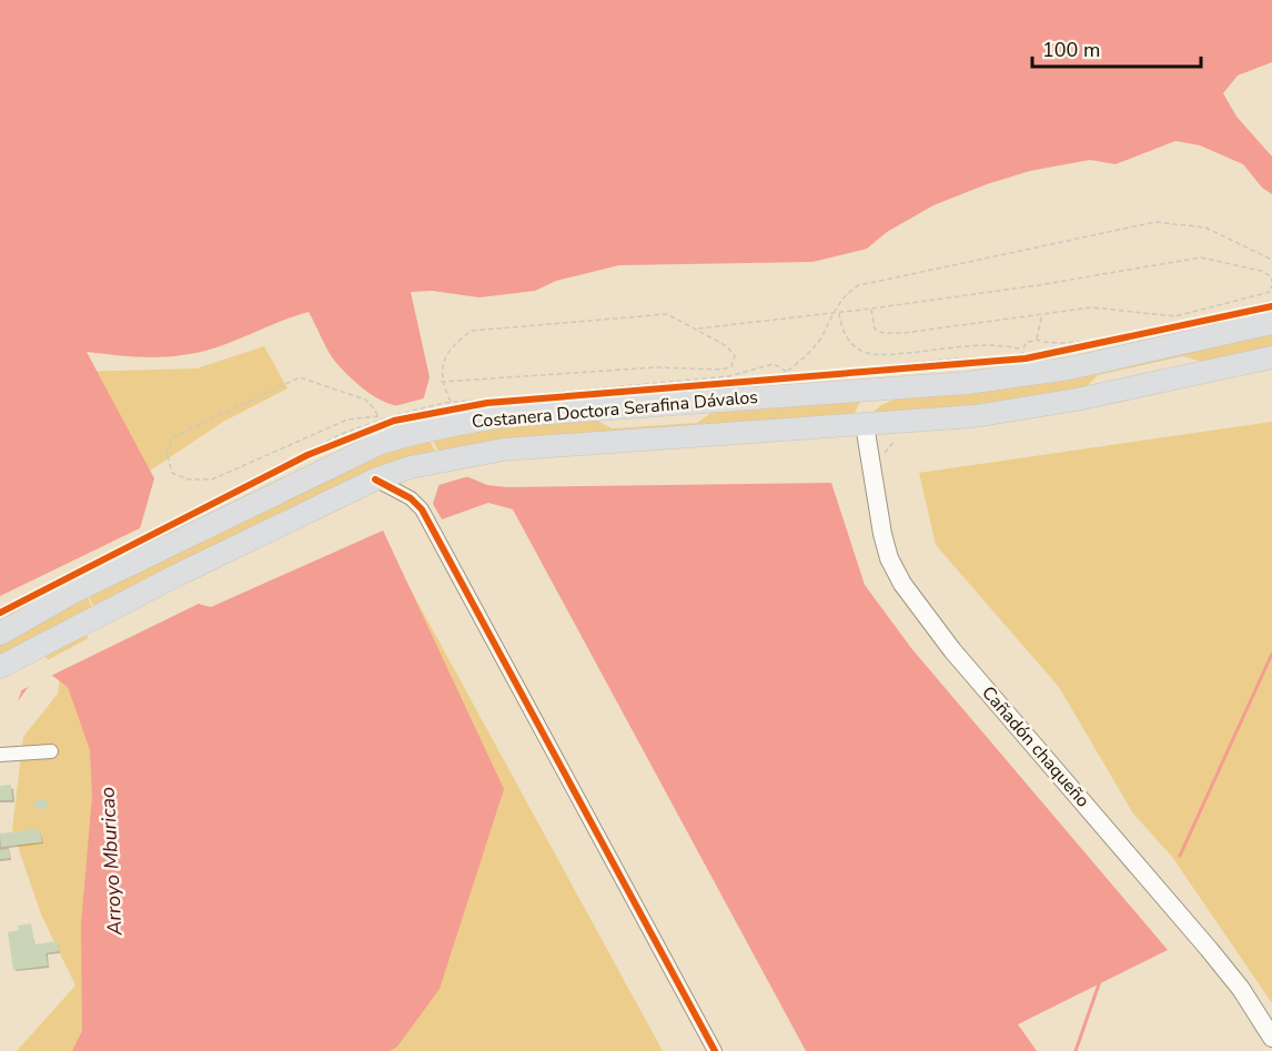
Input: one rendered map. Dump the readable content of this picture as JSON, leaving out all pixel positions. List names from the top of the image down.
{
  "streets": {
    "highway": ["Costanera Doctora Serafina Dávalos"],
    "main road": ["Cañadón chaqueño"]
  },
  "crossings": [
    ["Costanera Doctora Serafina Dávalos", "Cañadón chaqueño"]
  ],
  "water": ["Arroyo Mburicao"],
  "scale_bar": "100 m"
}
